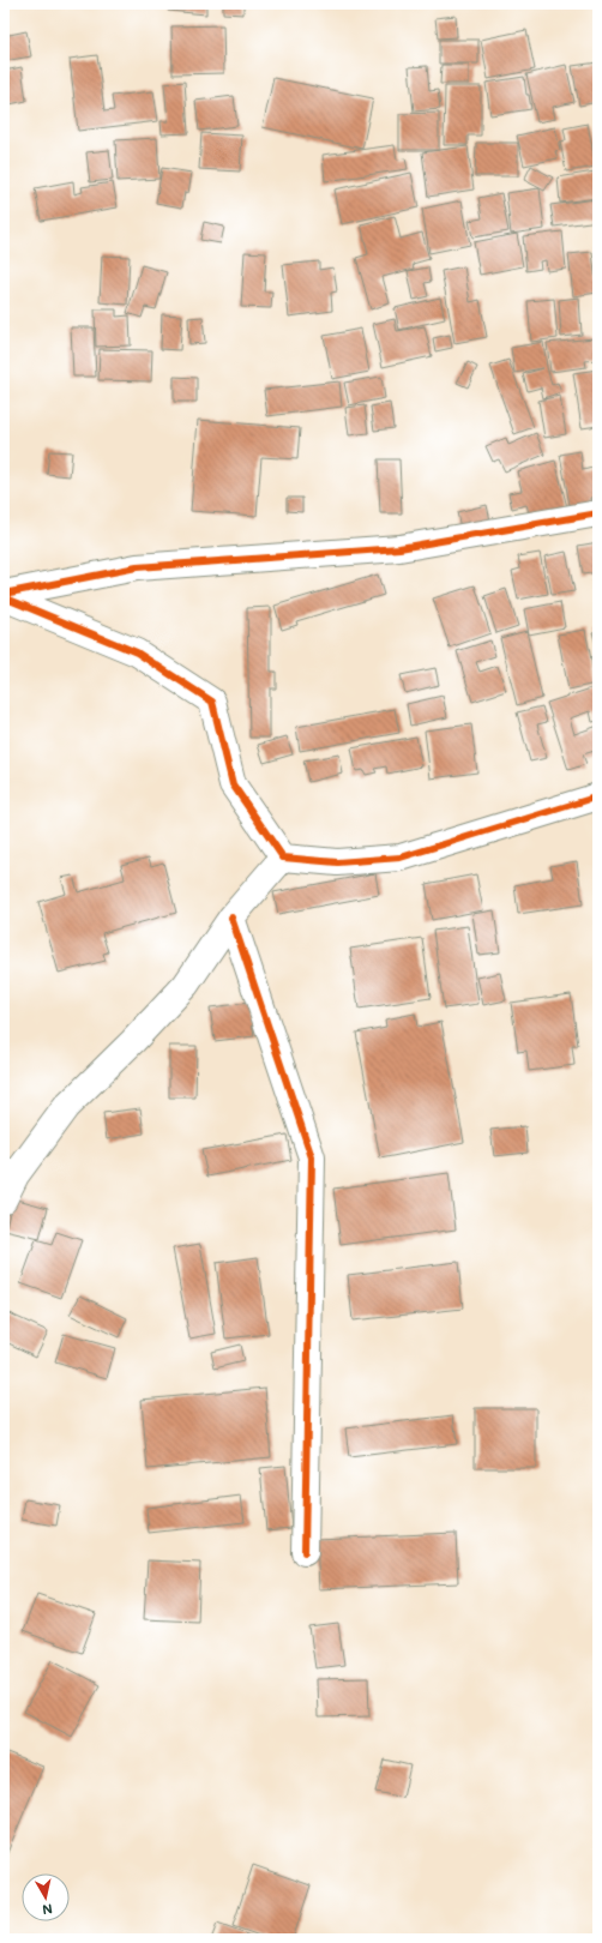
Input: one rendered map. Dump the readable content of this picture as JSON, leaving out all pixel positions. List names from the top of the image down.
{
  "north": "bottom"
}
